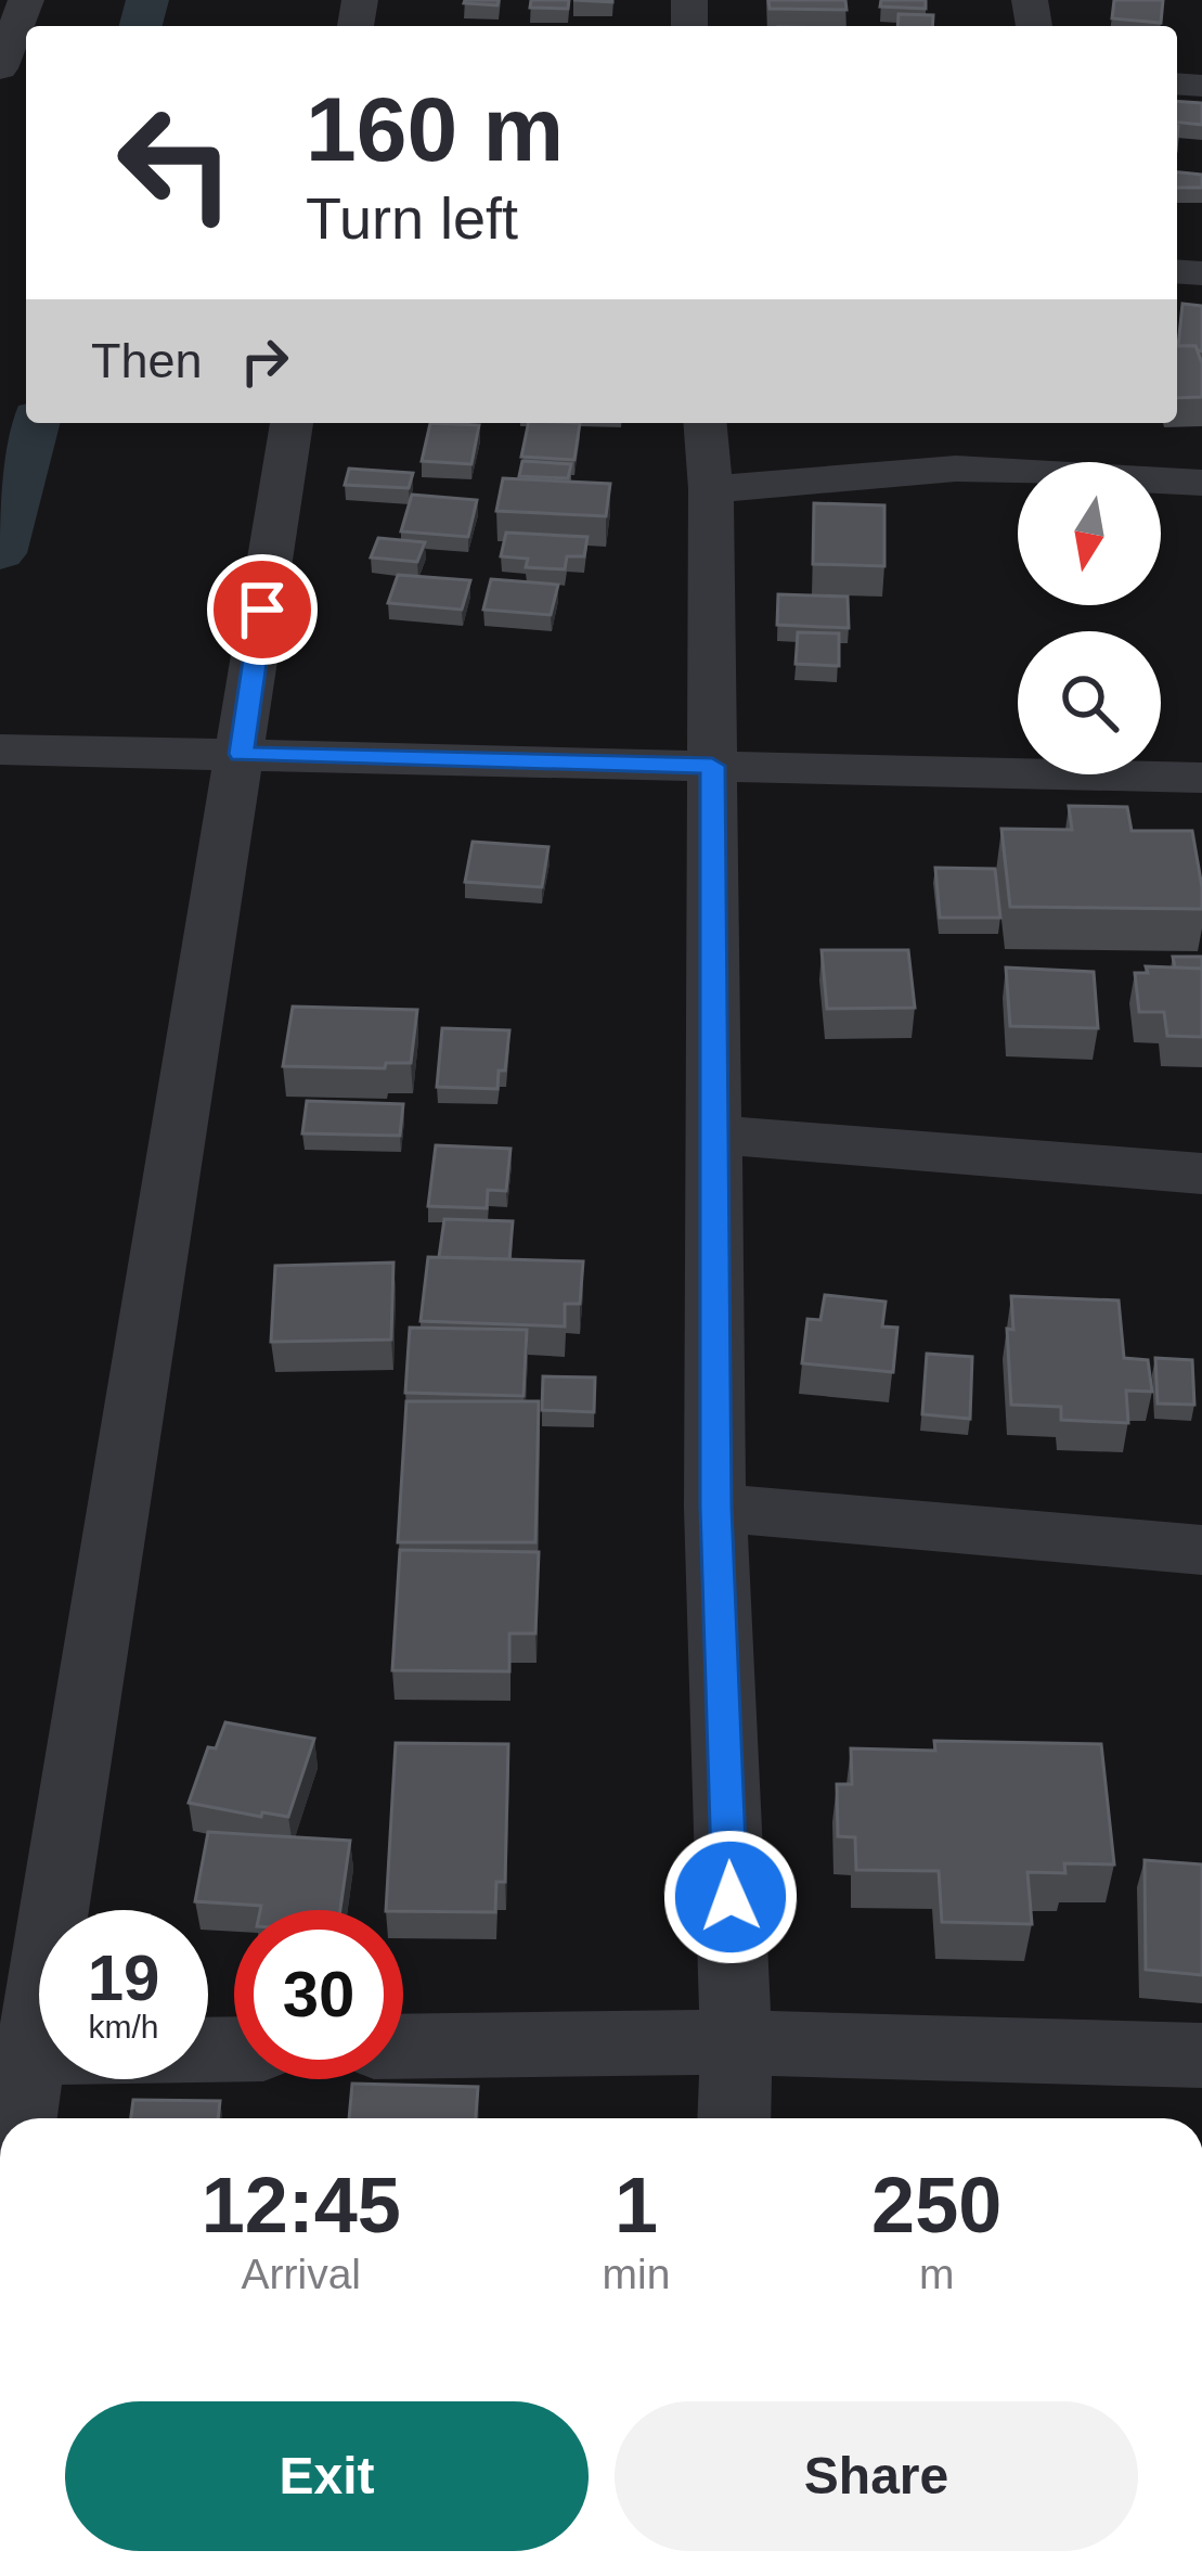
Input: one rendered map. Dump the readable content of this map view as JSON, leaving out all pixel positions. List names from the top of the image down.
{
  "north": "bottom",
  "page": {
    "turn": ["160 m", "Turn left"],
    "then": "Then",
    "speed": "19 km/h",
    "limit": "30",
    "eta": [
      "12:45",
      "Arrival",
      "1",
      "min",
      "250",
      "m"
    ],
    "buttons": ["Exit", "Share"]
  }
}
